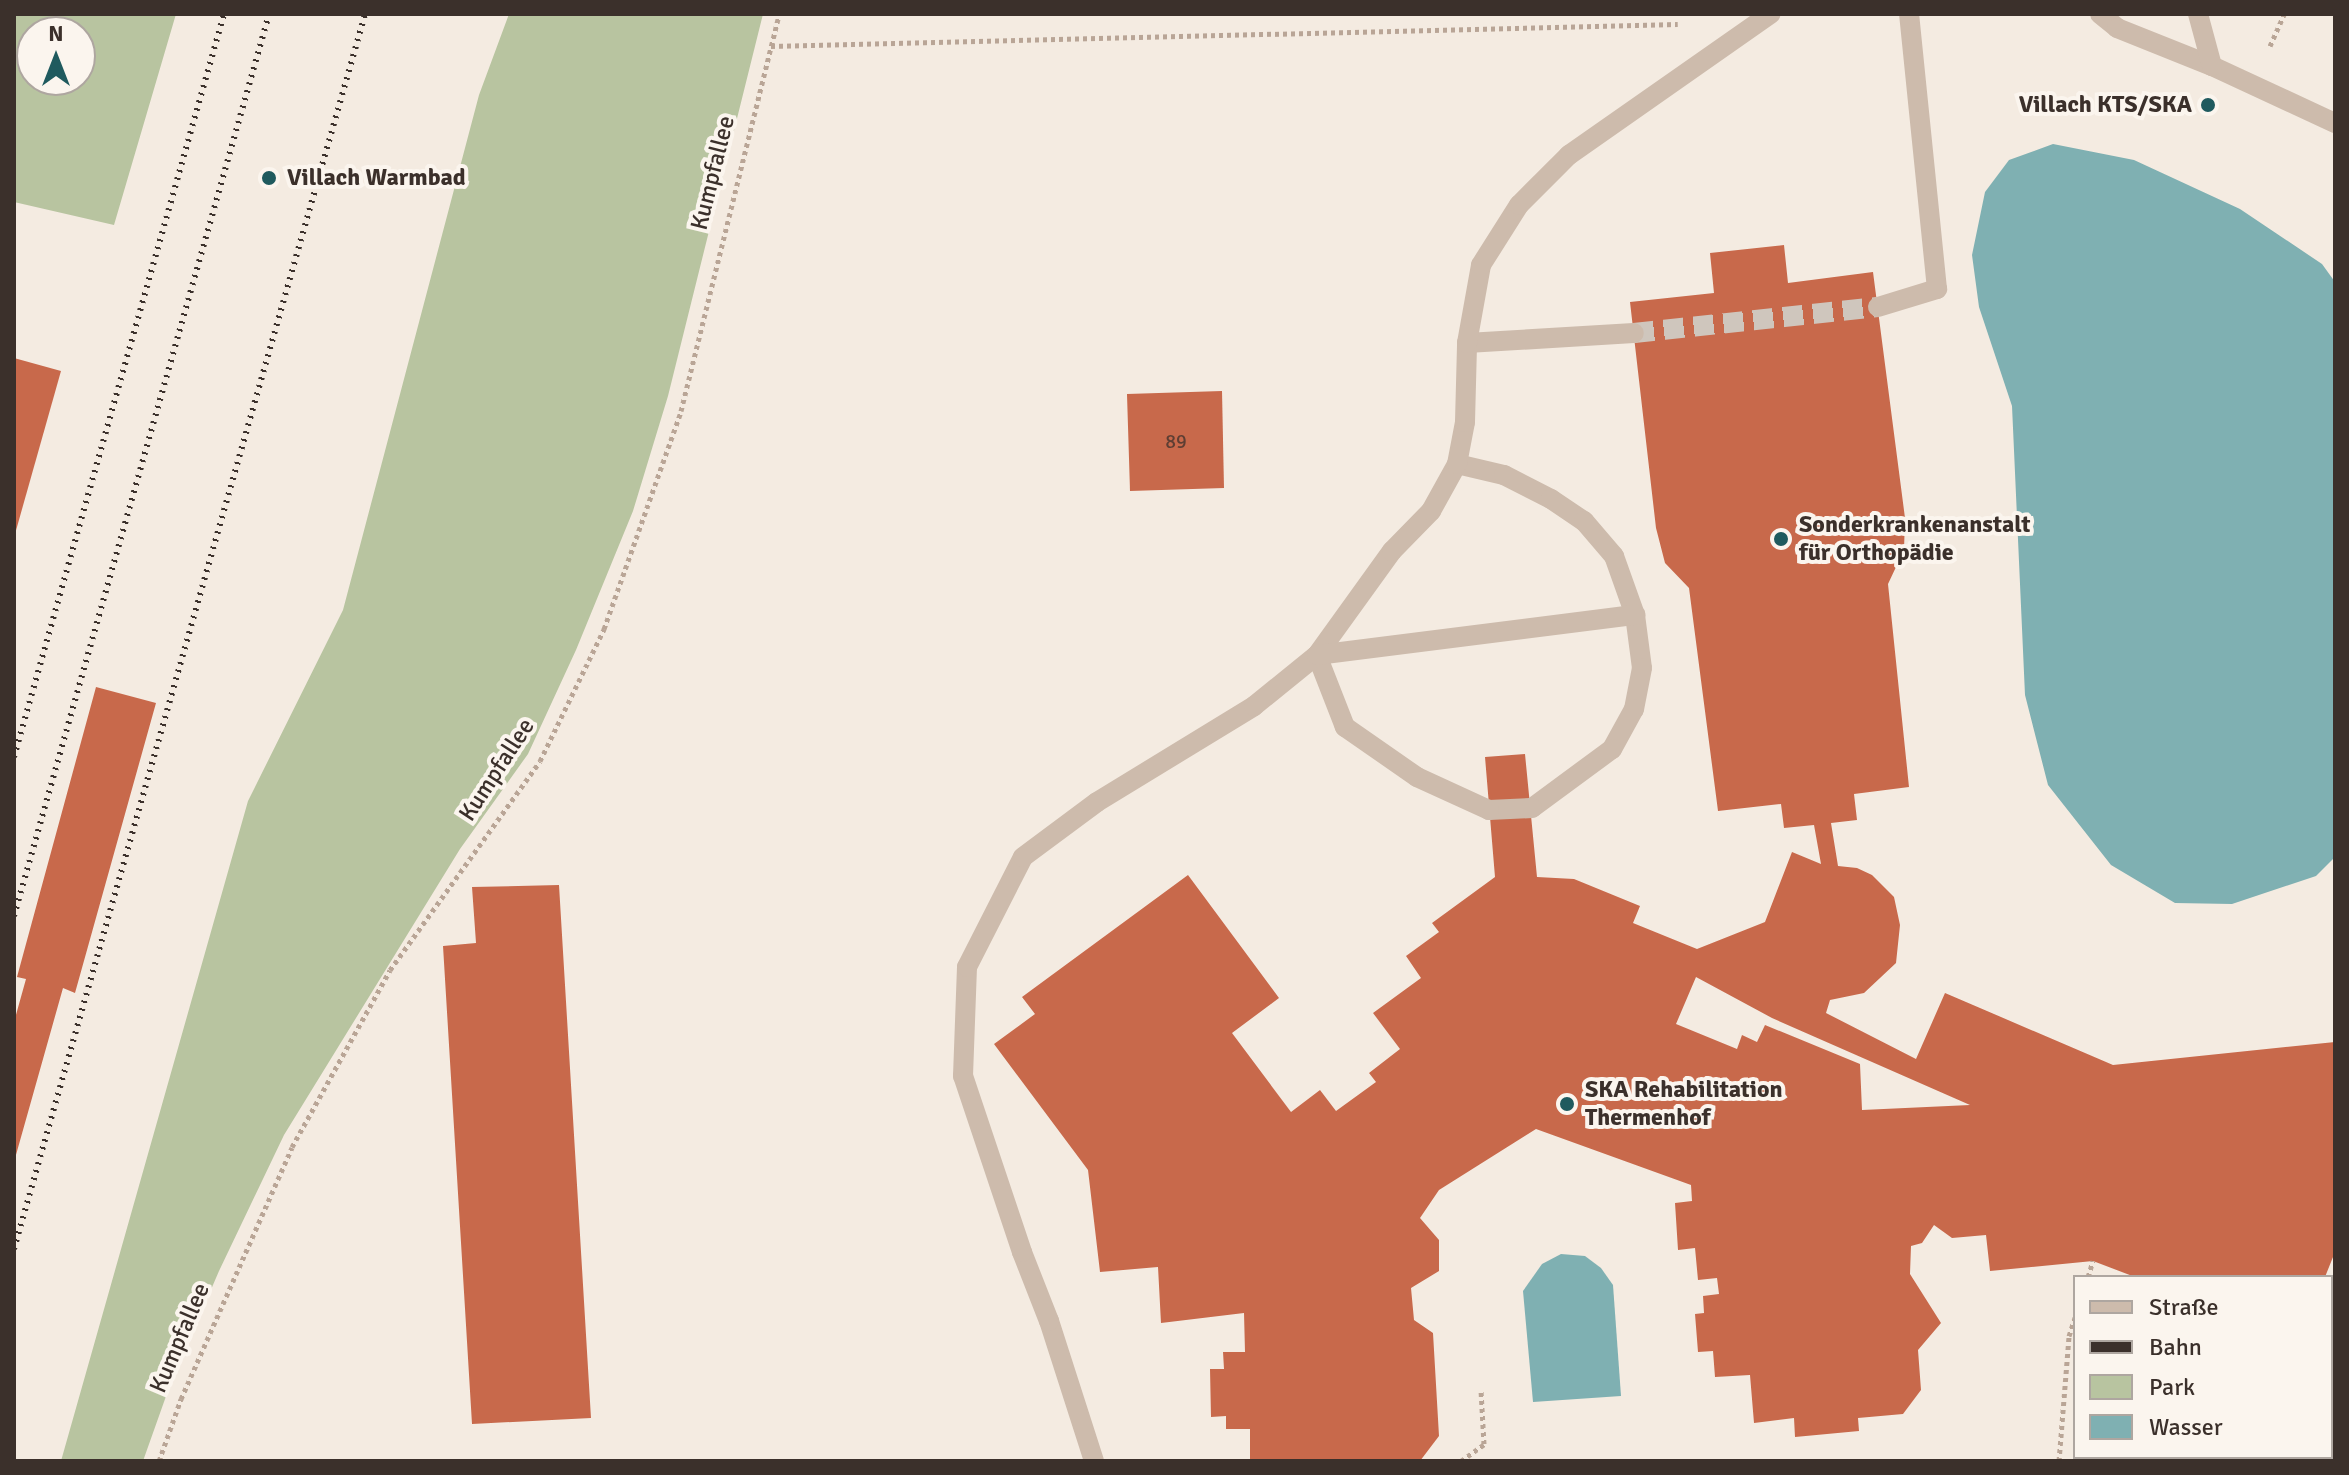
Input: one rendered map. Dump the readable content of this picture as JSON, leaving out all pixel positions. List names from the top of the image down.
{
  "streets": {
    "path": ["Kumpfallee"]
  },
  "places": [
    "Villach KTS/SKA",
    "Villach Warmbad",
    "Sonderkrankenanstalt für Orthopädie",
    "SKA Rehabilitation Thermenhof"
  ],
  "house_numbers": ["89"],
  "legend": [
    "Straße",
    "Bahn",
    "Park",
    "Wasser"
  ],
  "north": "top"
}
